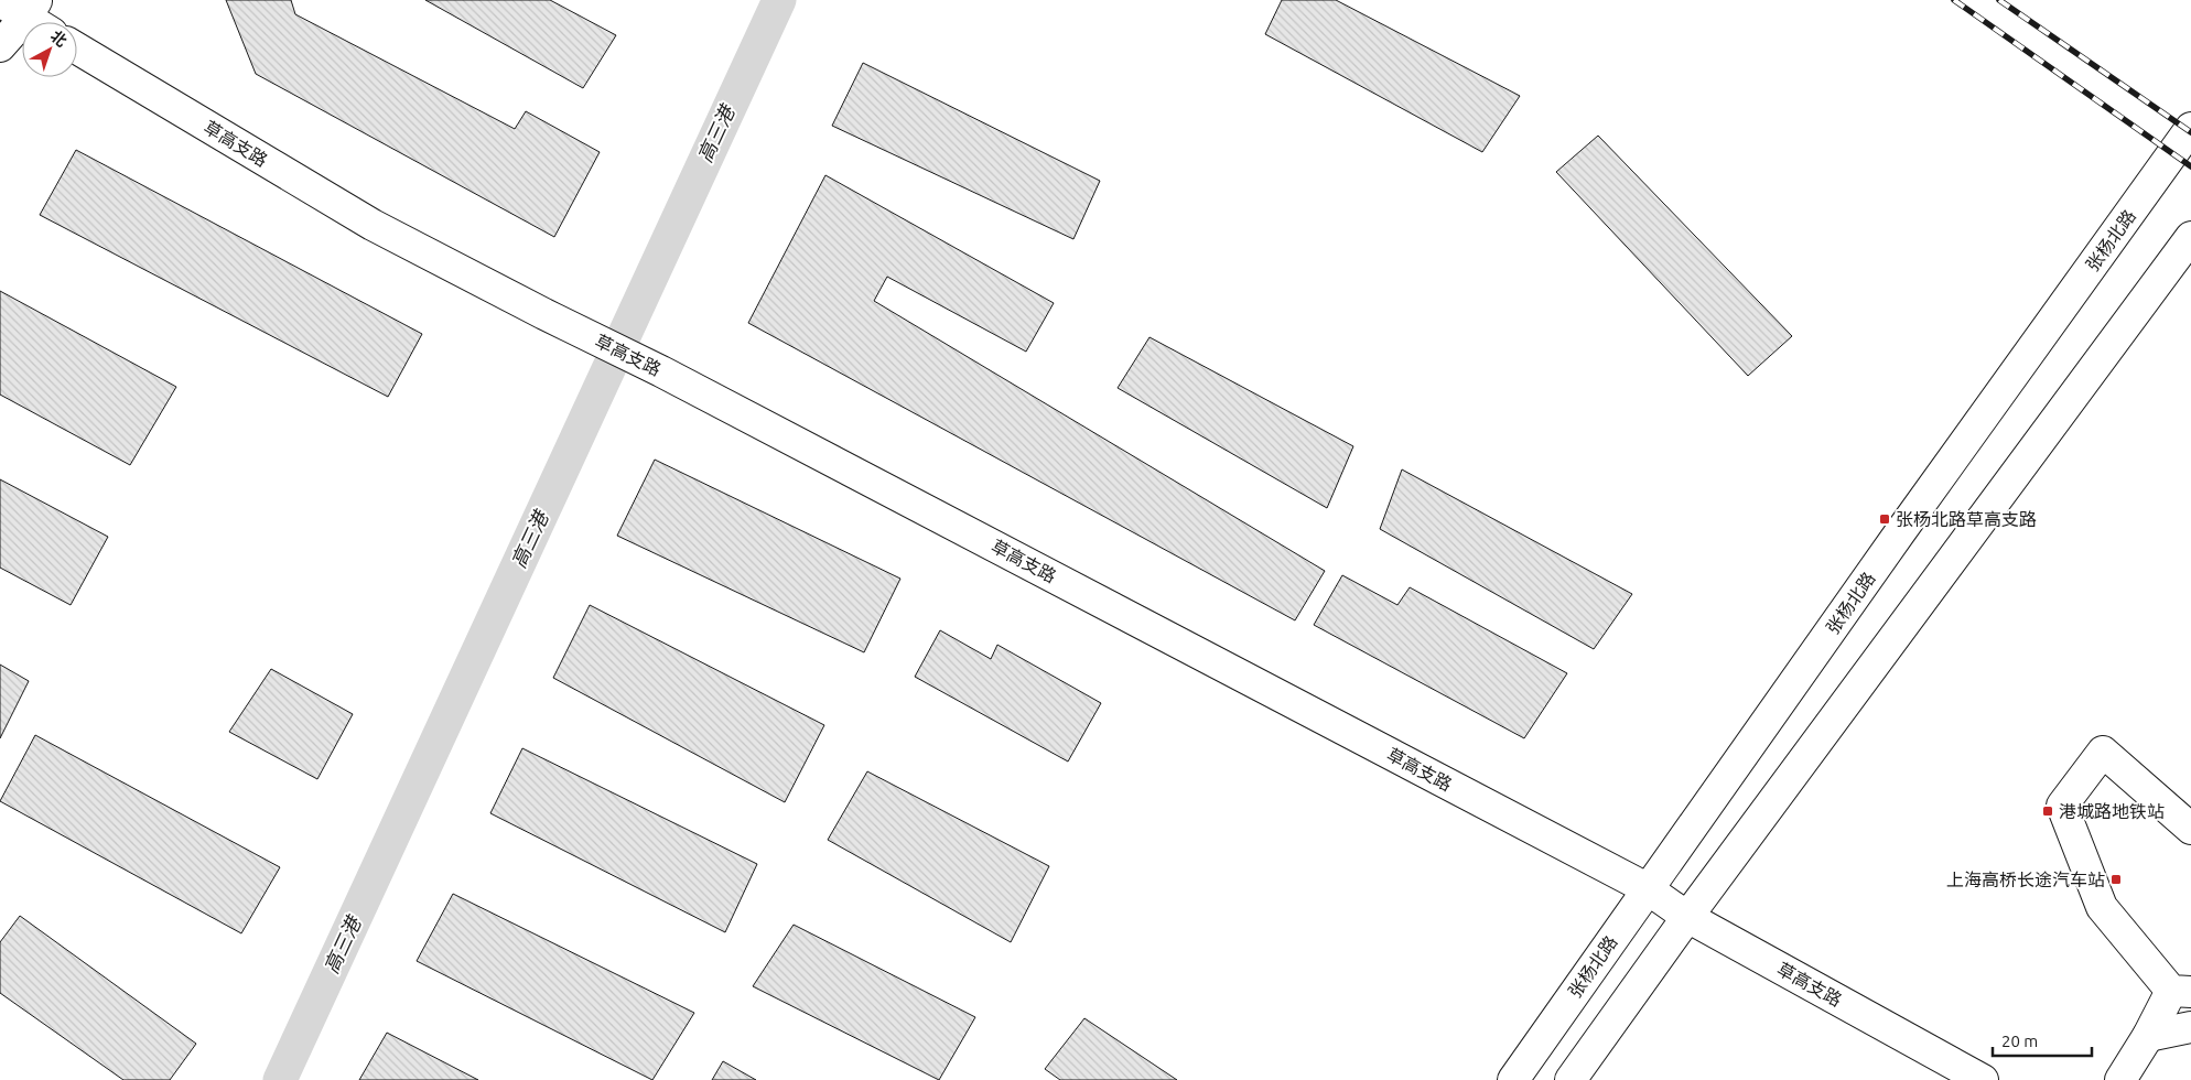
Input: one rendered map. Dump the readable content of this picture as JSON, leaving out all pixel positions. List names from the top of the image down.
{
  "streets": {
    "street": ["草高支路", "张杨北路"]
  },
  "crossings": [
    ["草高支路", "张杨北路"]
  ],
  "water": ["高三港"],
  "places": {
    "transit": ["张杨北路草高支路", "港城路地铁站", "上海高桥长途汽车站"]
  },
  "scale_bar": "20 m",
  "north": "top right"
}
